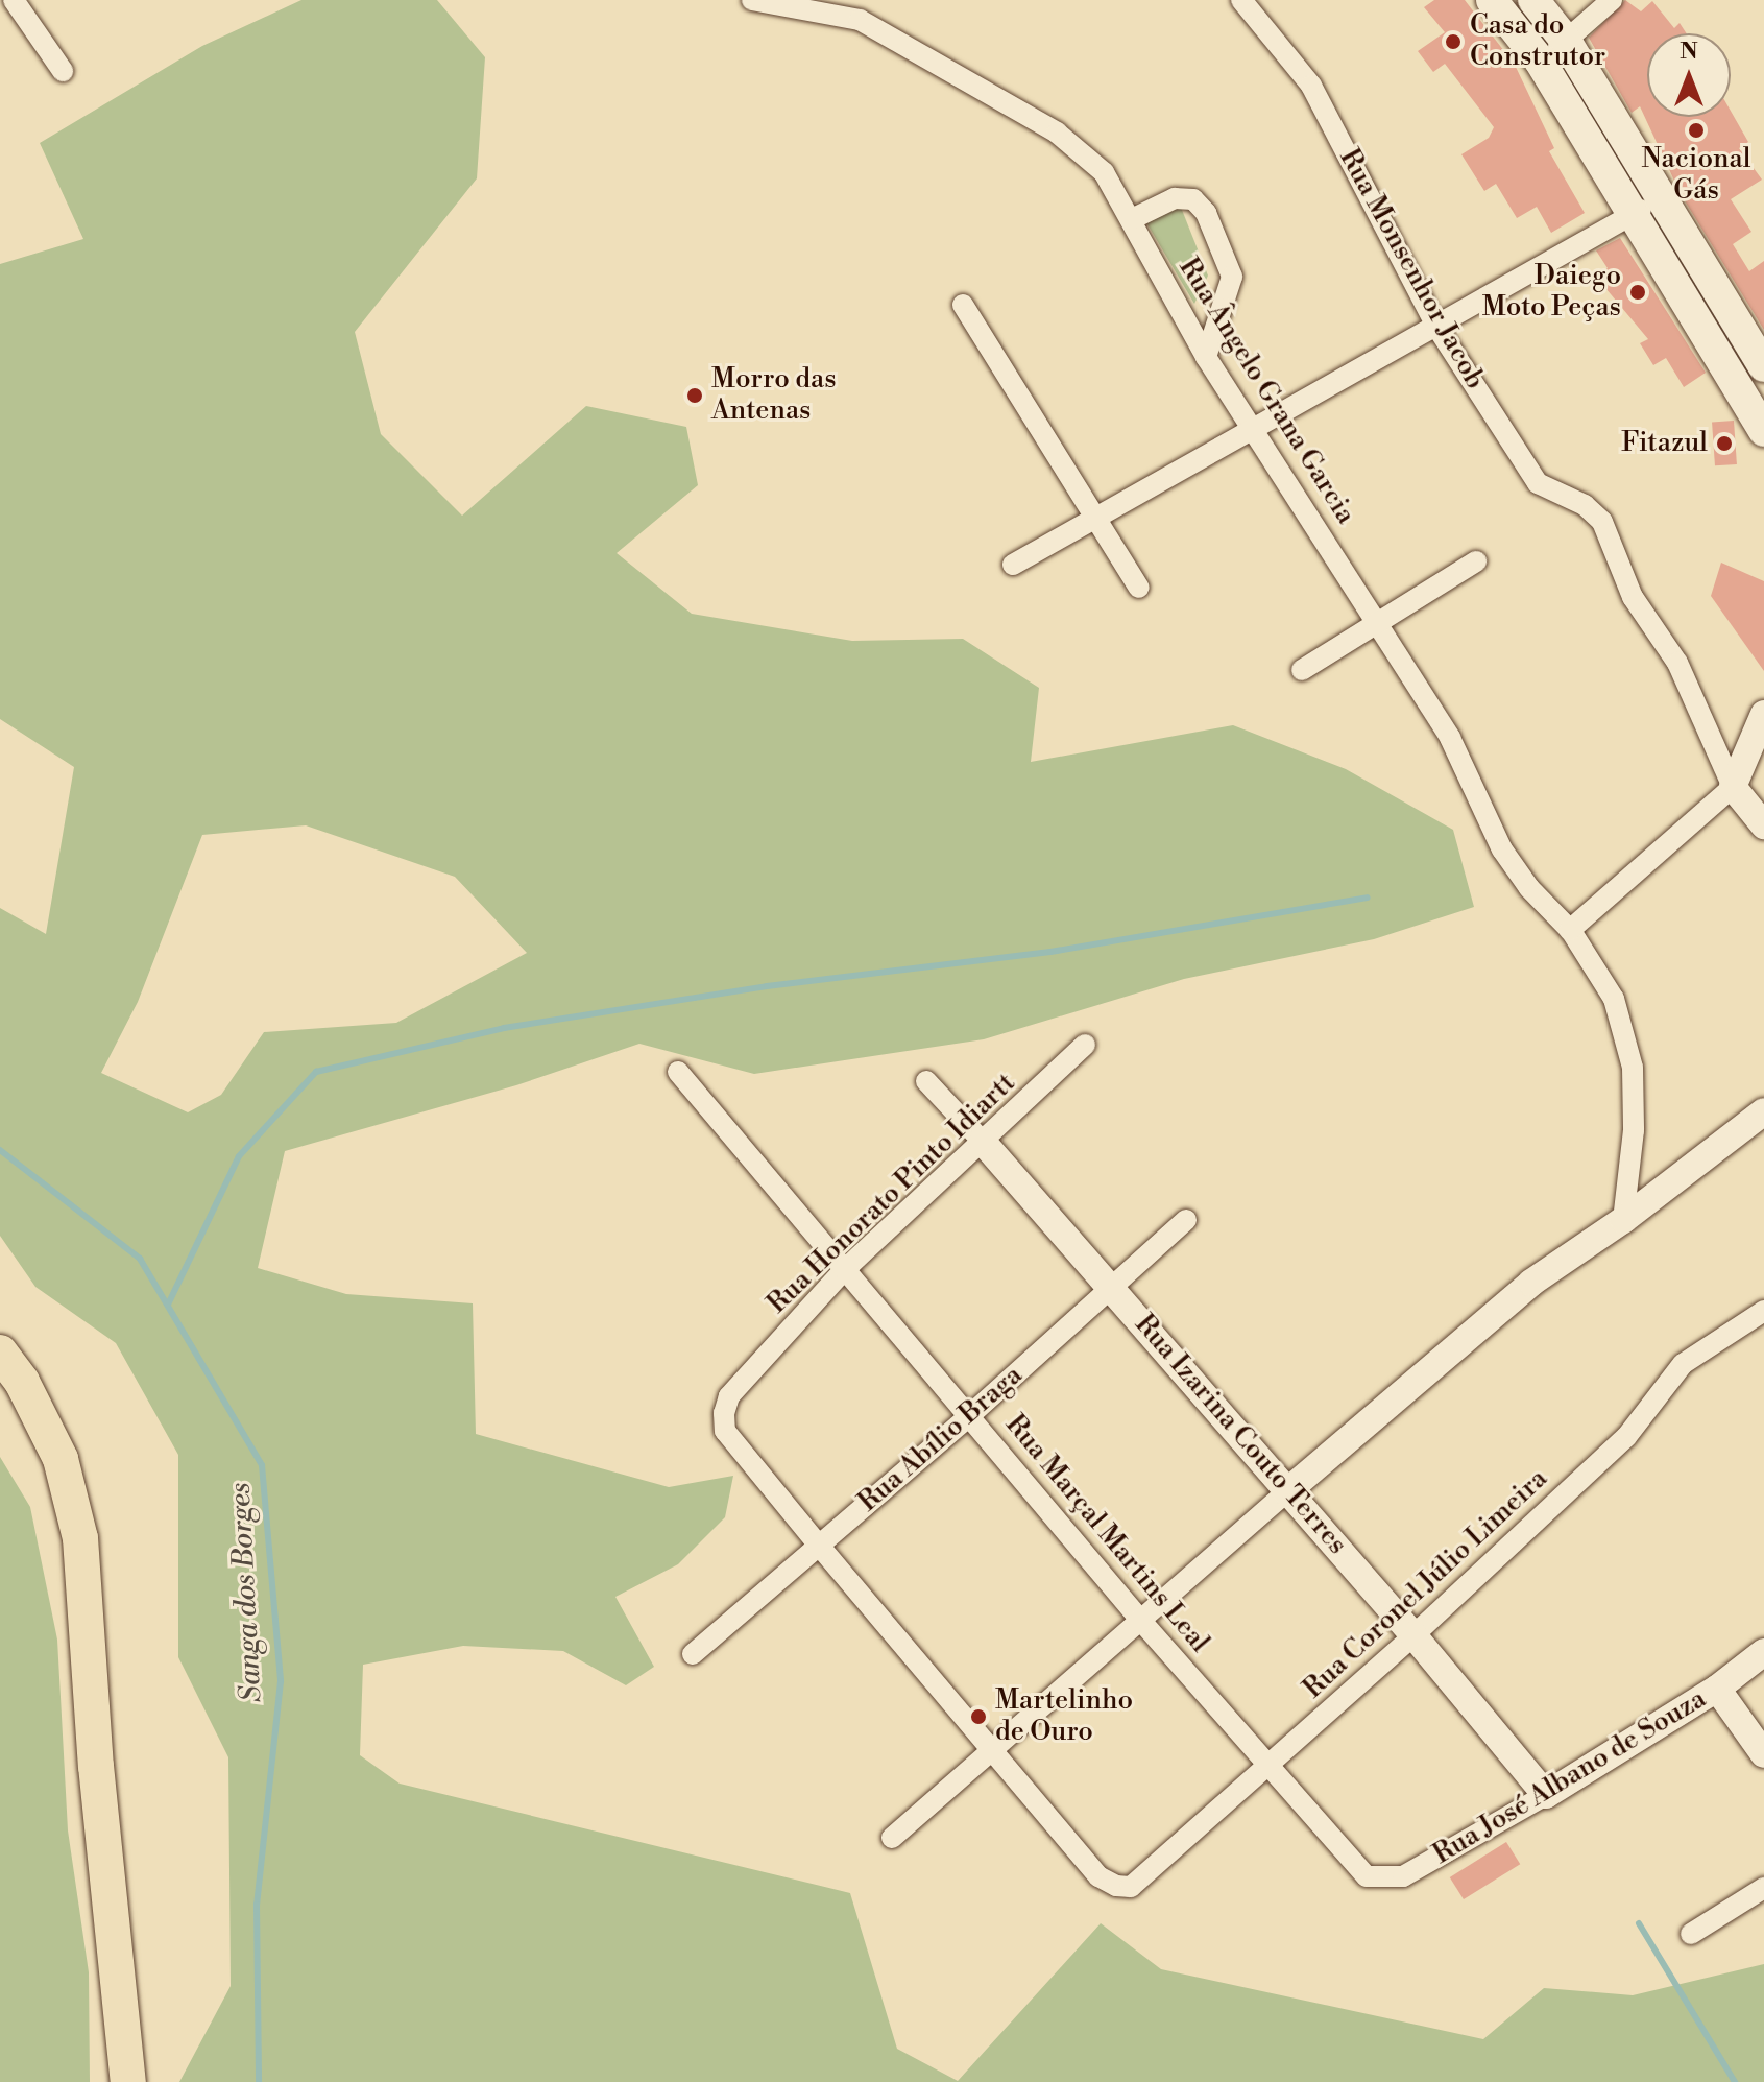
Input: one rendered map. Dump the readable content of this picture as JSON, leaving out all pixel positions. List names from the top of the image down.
{
  "streets": {
    "street": [
      "Rua Monsenhor Jacob",
      "Rua Ângelo Grana Garcia",
      "Rua Honorato Pinto Idiartt",
      "Rua Izarina Couto Terres",
      "Rua Abílio Braga",
      "Rua Marçal Martins Leal",
      "Rua Coronel Júlio Limeira",
      "Rua José Albano de Souza"
    ]
  },
  "crossings": [
    ["Rua Honorato Pinto Idiartt", "Rua Izarina Couto Terres"],
    ["Rua Honorato Pinto Idiartt", "Rua Abílio Braga"],
    ["Rua Honorato Pinto Idiartt", "Rua Marçal Martins Leal"],
    ["Rua Izarina Couto Terres", "Rua Abílio Braga"],
    ["Rua Izarina Couto Terres", "Rua Coronel Júlio Limeira"],
    ["Rua Izarina Couto Terres", "Rua José Albano de Souza"],
    ["Rua Abílio Braga", "Rua Marçal Martins Leal"],
    ["Rua Marçal Martins Leal", "Rua Coronel Júlio Limeira"],
    ["Rua Marçal Martins Leal", "Rua José Albano de Souza"]
  ],
  "water": ["Sanga dos Borges"],
  "places": [
    "Casa do Construtor",
    "Nacional Gás",
    "Daiego Moto Peças",
    "Morro das Antenas",
    "Fitazul",
    "Martelinho de Ouro"
  ],
  "north": "top"
}
